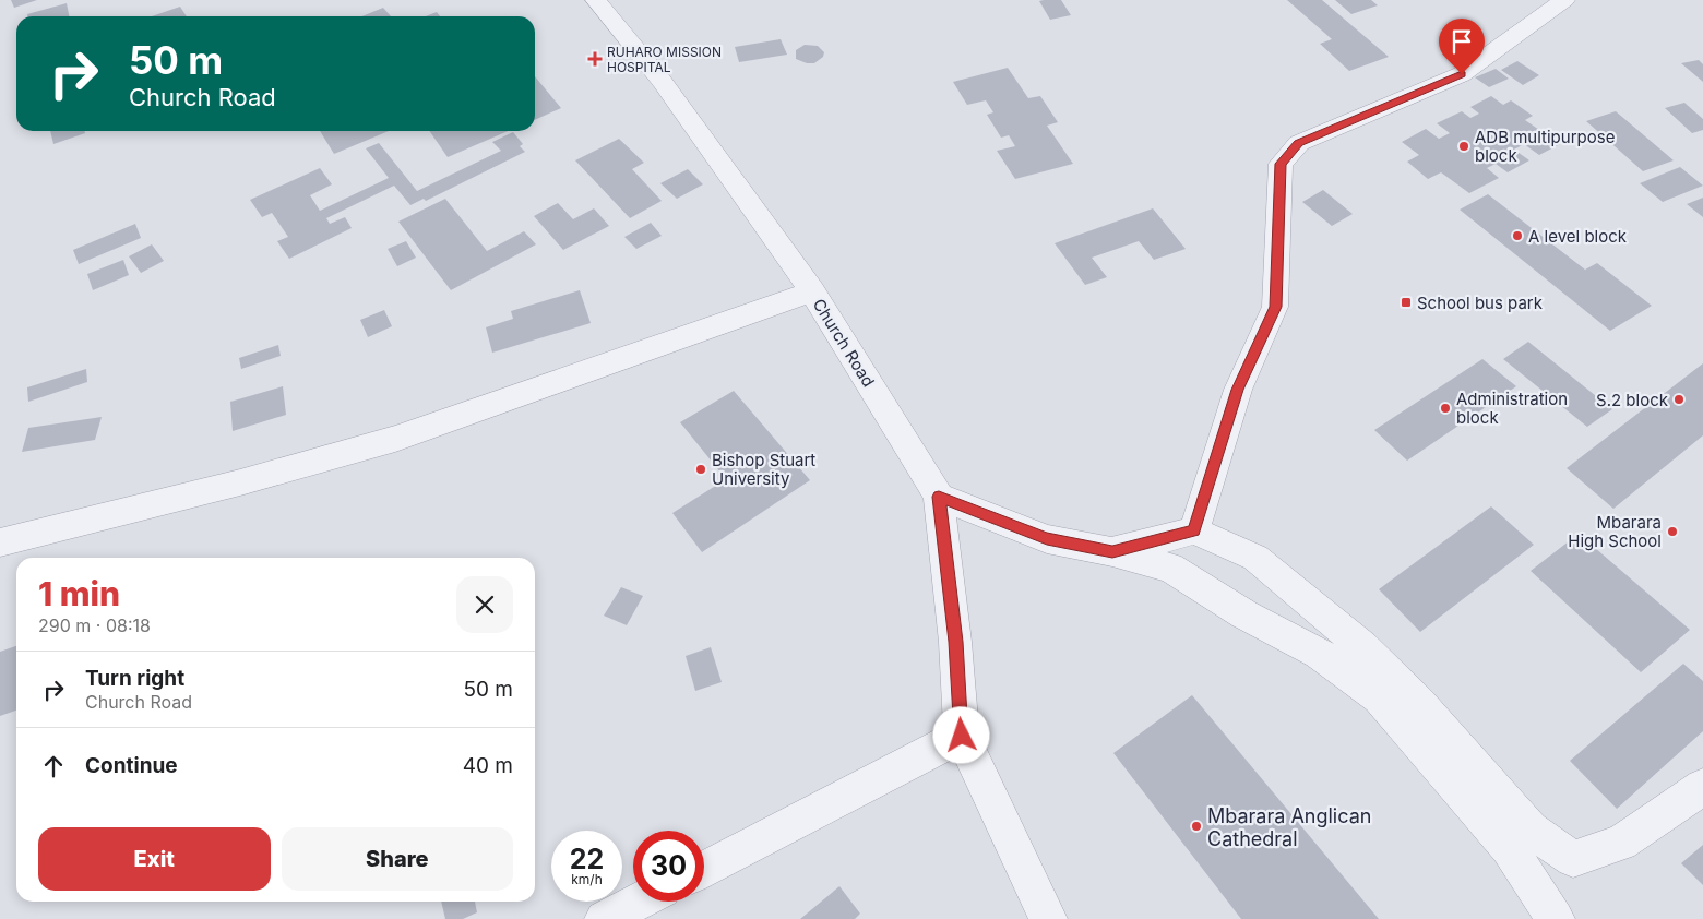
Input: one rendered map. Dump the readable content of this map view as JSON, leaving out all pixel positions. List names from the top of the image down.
{
  "streets": {
    "street": ["Church Road"]
  },
  "places": {
    "health": ["RUHARO MISSION HOSPITAL"],
    "other": [
      "ADB multipurpose block",
      "A level block",
      "S.2 block",
      "Administration block",
      "Bishop Stuart University",
      "Mbarara High School",
      "Mbarara Anglican Cathedral"
    ],
    "transit": ["School bus park"]
  },
  "page": {
    "turn": ["50 m", "Church Road"],
    "heading": ["1 min", "290 m · 08:18"],
    "list": [
      {
        "name": "Turn right",
        "note": "Church Road",
        "value": "50 m"
      },
      {
        "name": "Continue",
        "value": "40 m"
      }
    ],
    "buttons": ["Exit", "Share"],
    "speed": "22 km/h",
    "limit": "30"
  }
}
